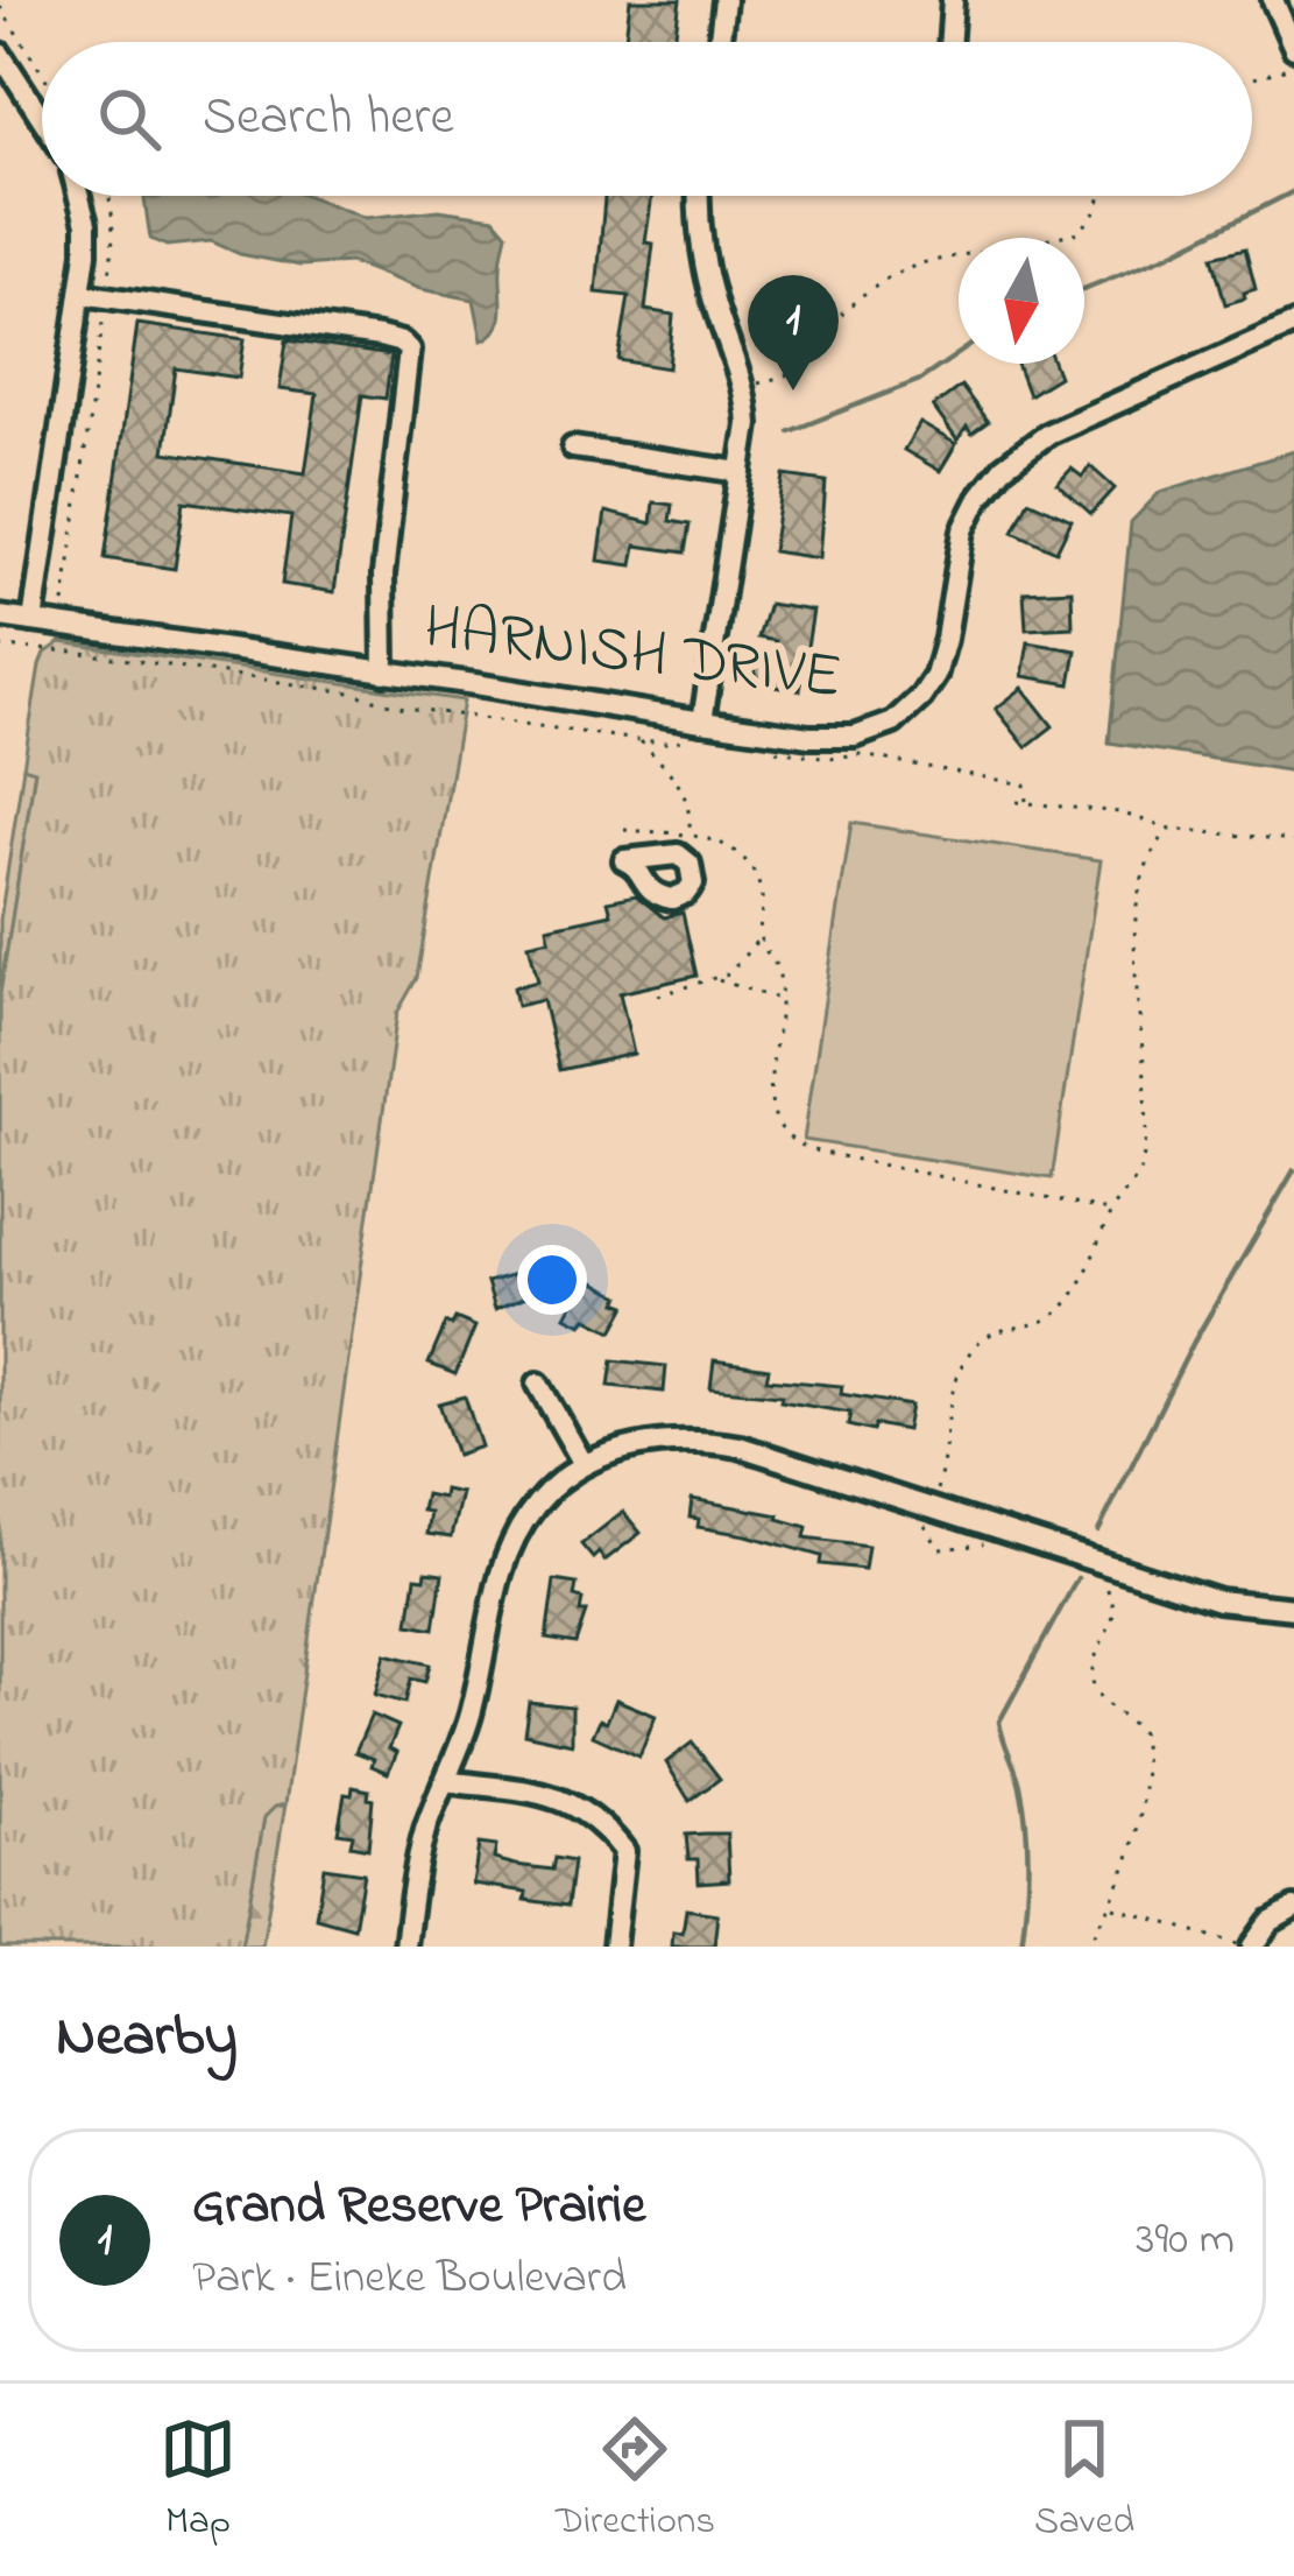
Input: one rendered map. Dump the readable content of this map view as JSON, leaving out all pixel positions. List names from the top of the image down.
{
  "streets": {
    "street": ["HARNISH DRIVE"]
  },
  "north": "bottom",
  "page": {
    "search": "Search here",
    "pins": "1",
    "heading": "Nearby",
    "list": [
      {
        "mark": "1",
        "name": "Grand Reserve Prairie",
        "note": "Park · Eineke Boulevard",
        "value": "390 m"
      }
    ],
    "nav": ["Map", "Directions", "Saved"]
  }
}
